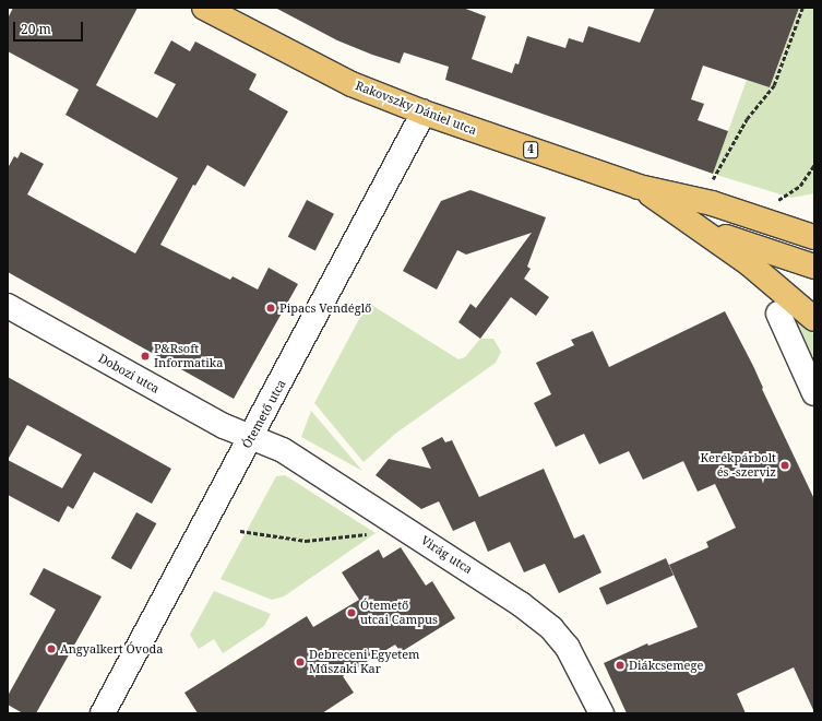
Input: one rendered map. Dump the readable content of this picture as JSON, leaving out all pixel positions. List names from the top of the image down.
{
  "streets": {
    "main road": ["Rakovszky Dániel utca", "4"],
    "street": ["Dobozi utca", "Ótemető utca", "Virág utca"]
  },
  "crossings": [
    ["Rakovszky Dániel utca", "4"],
    ["Rakovszky Dániel utca", "Ótemető utca"],
    ["Dobozi utca", "Ótemető utca"],
    ["Dobozi utca", "Virág utca"],
    ["Ótemető utca", "Virág utca"]
  ],
  "places": [
    "Pipacs Vendéglő",
    "P&Rsoft Informatika",
    "Kerékpárbolt és -szerviz",
    "Ótemető utcai Campus",
    "Angyalkert Óvoda",
    "Debreceni Egyetem Műszaki Kar",
    "Diákcsemege"
  ],
  "scale_bar": "20 m"
}
